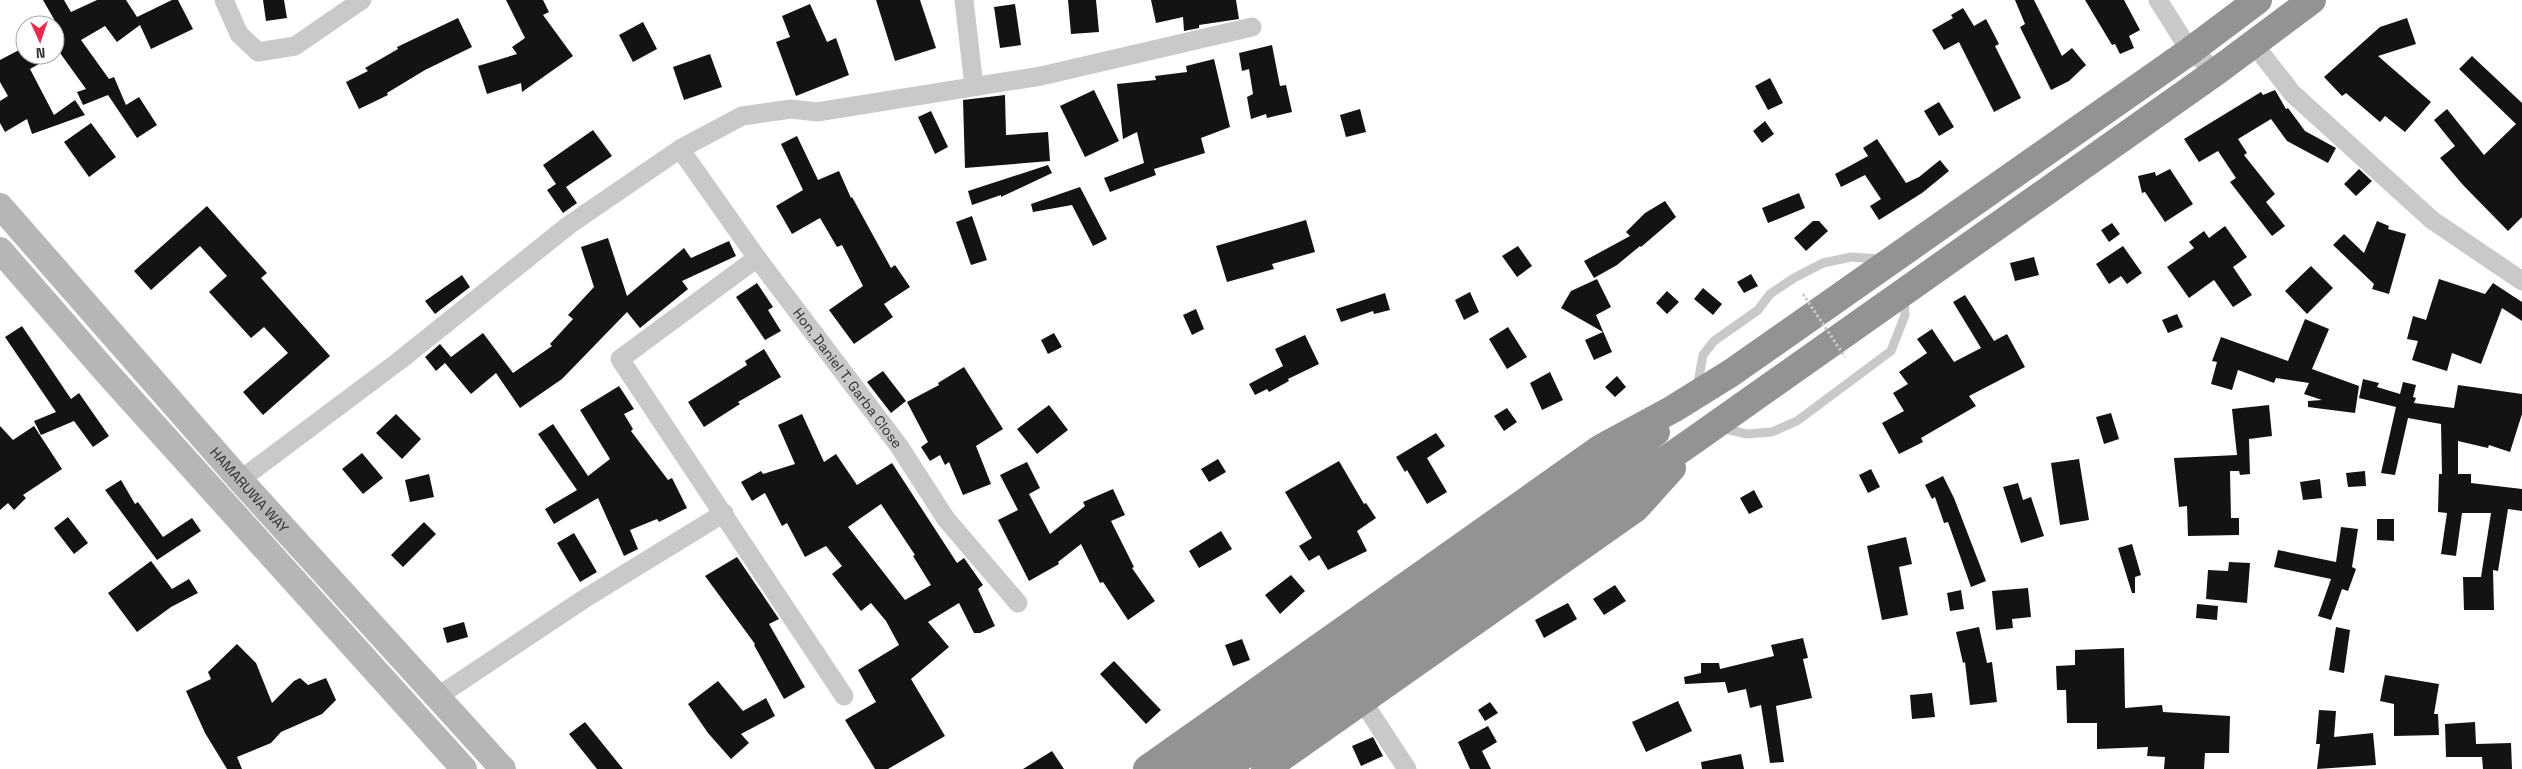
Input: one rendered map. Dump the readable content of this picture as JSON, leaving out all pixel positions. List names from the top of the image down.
{
  "streets": {
    "main road": ["HAMARUWA WAY"],
    "street": ["Hon. Daniel T. Garba Close"]
  },
  "north": "bottom"
}
